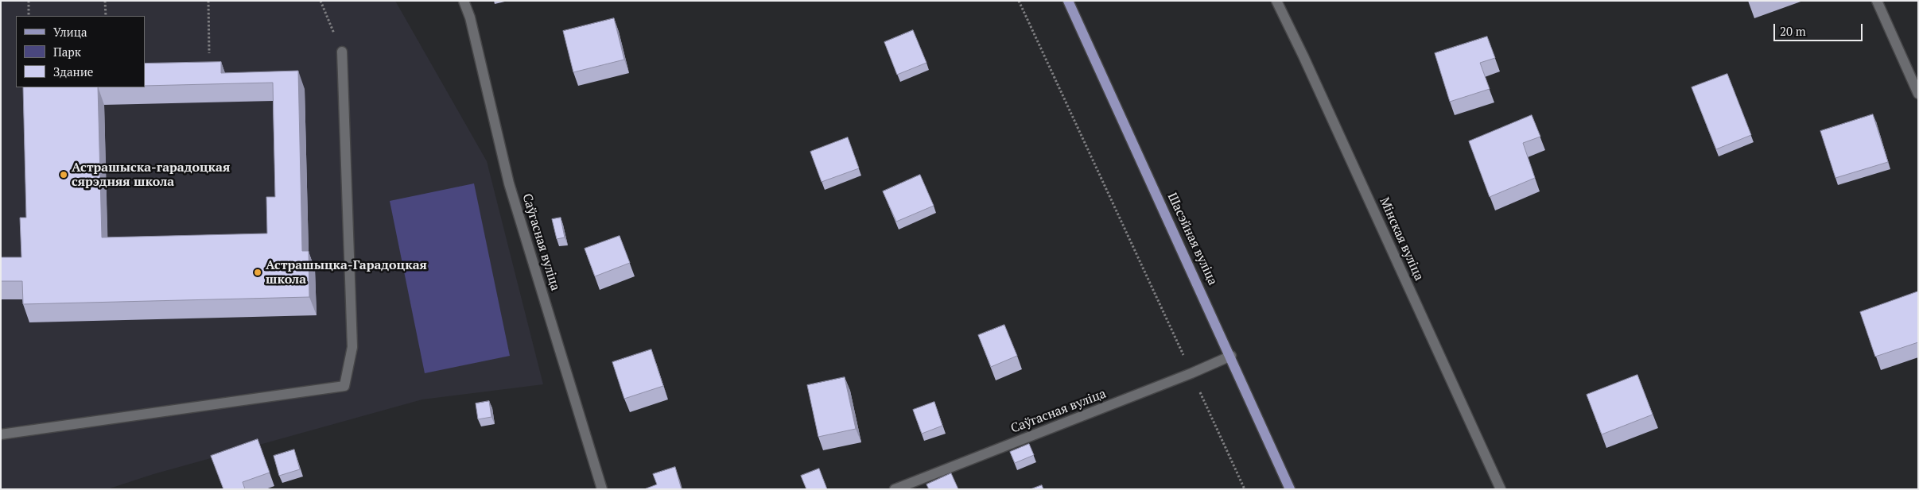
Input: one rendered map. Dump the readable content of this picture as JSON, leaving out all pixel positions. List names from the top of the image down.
{
  "streets": {
    "main road": ["Шасэйная вуліца"],
    "street": ["Мінская вуліца", "Саўгасная вуліца"]
  },
  "crossings": [
    ["Шасэйная вуліца", "Саўгасная вуліца"]
  ],
  "places": ["Астрашыска-гарадоцкая сярэдняя школа", "Астрашыцка-Гарадоцкая школа"],
  "legend": ["Улица", "Парк", "Здание"],
  "scale_bar": "20 m"
}
